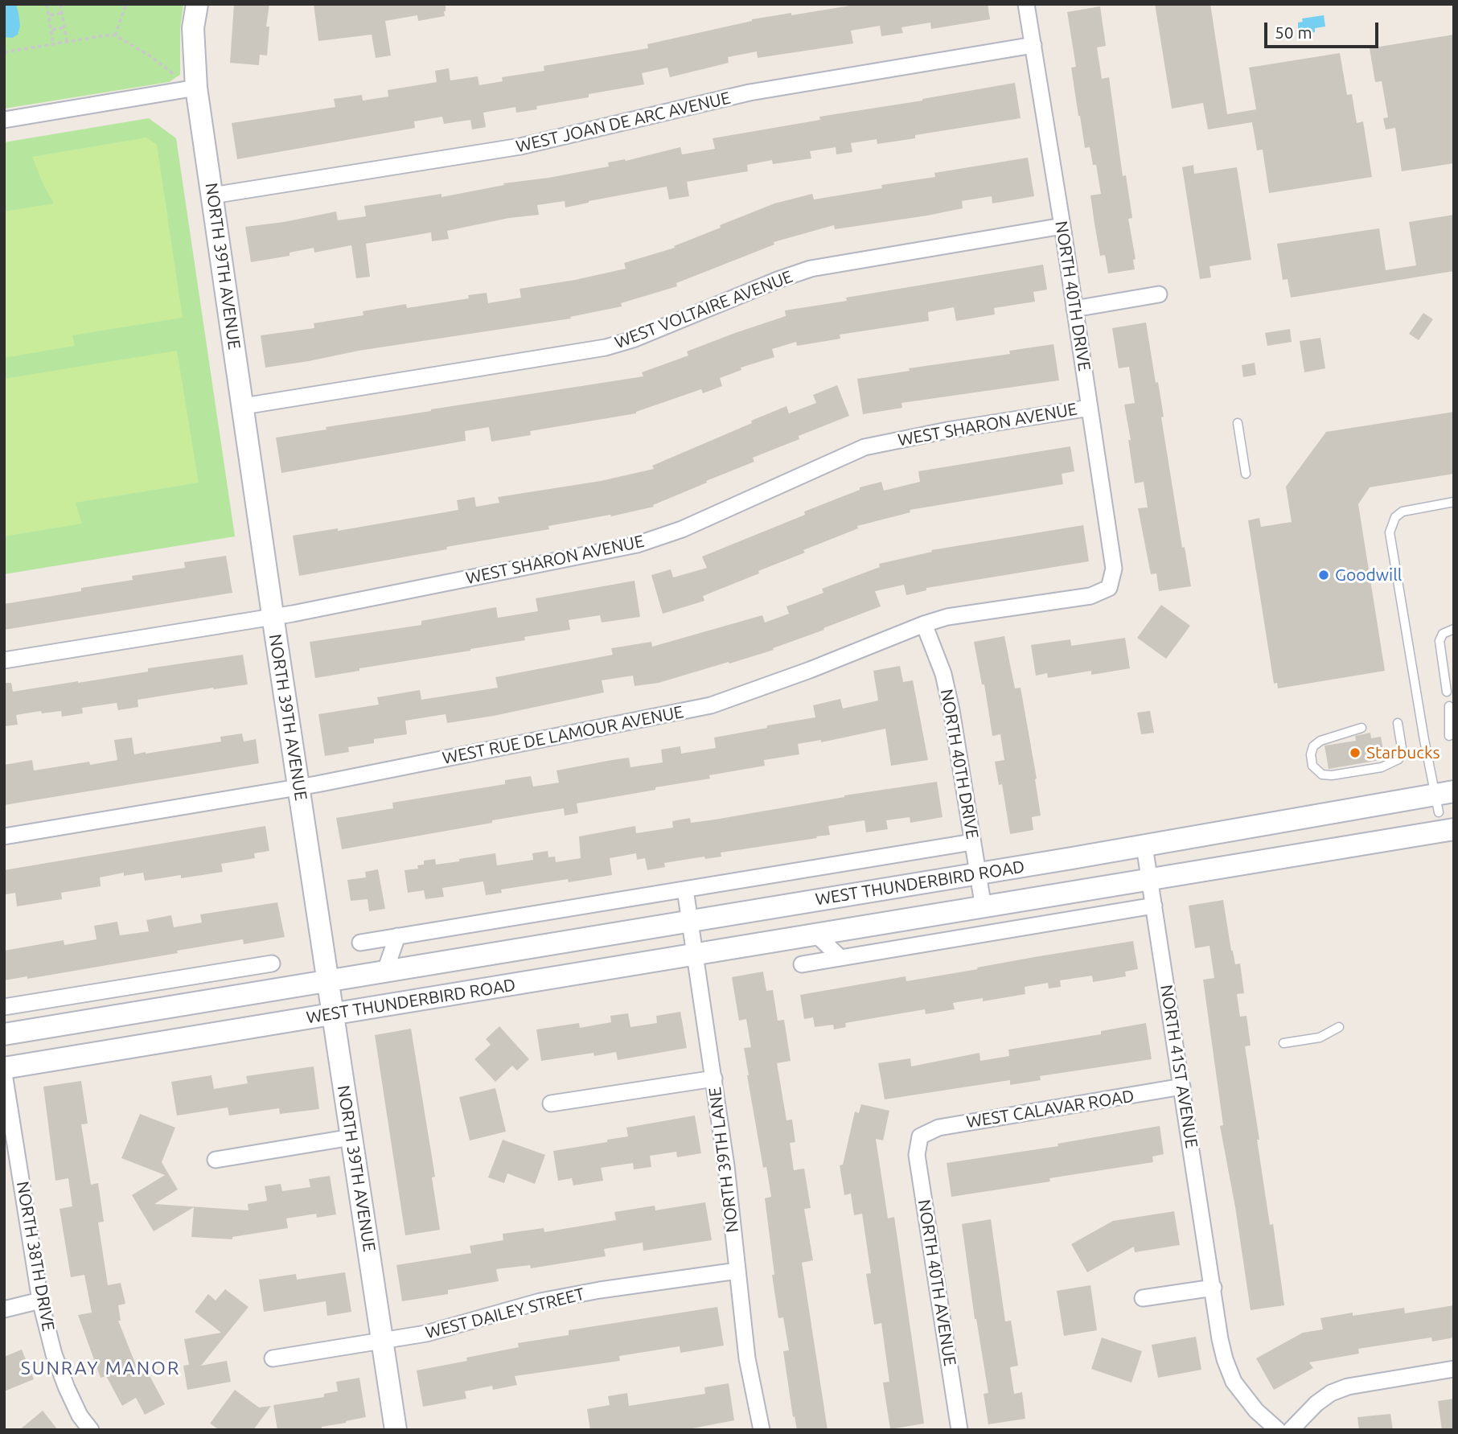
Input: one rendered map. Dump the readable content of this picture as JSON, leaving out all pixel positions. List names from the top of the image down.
{
  "streets": {
    "main road": ["NORTH 39TH AVENUE", "WEST THUNDERBIRD ROAD"],
    "street": [
      "WEST JOAN DE ARC AVENUE",
      "NORTH 40TH DRIVE",
      "WEST VOLTAIRE AVENUE",
      "WEST SHARON AVENUE",
      "WEST RUE DE LAMOUR AVENUE",
      "NORTH 41ST AVENUE",
      "WEST CALAVAR ROAD",
      "NORTH 39TH LANE",
      "NORTH 38TH DRIVE",
      "NORTH 40TH AVENUE",
      "WEST DAILEY STREET"
    ]
  },
  "crossings": [
    ["WEST JOAN DE ARC AVENUE", "NORTH 39TH AVENUE"],
    ["WEST JOAN DE ARC AVENUE", "NORTH 40TH DRIVE"],
    ["NORTH 39TH AVENUE", "WEST VOLTAIRE AVENUE"],
    ["NORTH 39TH AVENUE", "WEST SHARON AVENUE"],
    ["NORTH 39TH AVENUE", "WEST RUE DE LAMOUR AVENUE"],
    ["NORTH 39TH AVENUE", "WEST THUNDERBIRD ROAD"],
    ["NORTH 39TH AVENUE", "WEST DAILEY STREET"],
    ["NORTH 40TH DRIVE", "WEST VOLTAIRE AVENUE"],
    ["NORTH 40TH DRIVE", "WEST SHARON AVENUE"],
    ["NORTH 40TH DRIVE", "WEST RUE DE LAMOUR AVENUE"],
    ["NORTH 40TH DRIVE", "WEST THUNDERBIRD ROAD"],
    ["WEST THUNDERBIRD ROAD", "NORTH 41ST AVENUE"],
    ["WEST THUNDERBIRD ROAD", "NORTH 39TH LANE"],
    ["NORTH 41ST AVENUE", "WEST CALAVAR ROAD"],
    ["WEST CALAVAR ROAD", "NORTH 40TH AVENUE"],
    ["NORTH 39TH LANE", "WEST DAILEY STREET"]
  ],
  "districts": ["SUNRAY MANOR"],
  "places": ["Goodwill", "Starbucks"],
  "scale_bar": "50 m"
}
